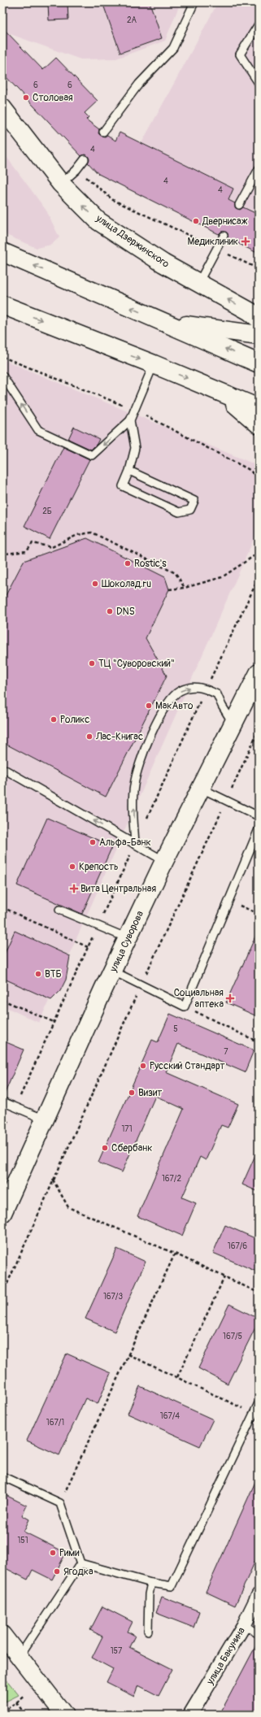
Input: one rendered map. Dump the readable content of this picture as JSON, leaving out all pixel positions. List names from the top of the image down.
{
  "streets": {
    "main road": ["улица Дзержинского", "улица Суворова"],
    "street": ["улица Бакунина"]
  },
  "places": {
    "other": [
      "Столовая",
      "Двернисаж",
      "Rostic's",
      "Шоколад.ru",
      "DNS",
      "ТЦ \"Суворовский\"",
      "МакАвто",
      "Роликс",
      "Лас-Книгас",
      "Альфа-Банк",
      "Крепость",
      "ВТБ",
      "Русский Стандарт",
      "Визит",
      "Сбербанк",
      "Рими",
      "Ягодка"
    ],
    "health": ["Медиклиник", "Вита Центральная", "Социальная аптека"]
  },
  "house_numbers": [
    "2А",
    "6",
    "6",
    "4",
    "4",
    "4",
    "2Б",
    "5",
    "7",
    "171",
    "167/2",
    "167/6",
    "167/3",
    "167/5",
    "167/4",
    "167/1",
    "151",
    "157"
  ]
}
